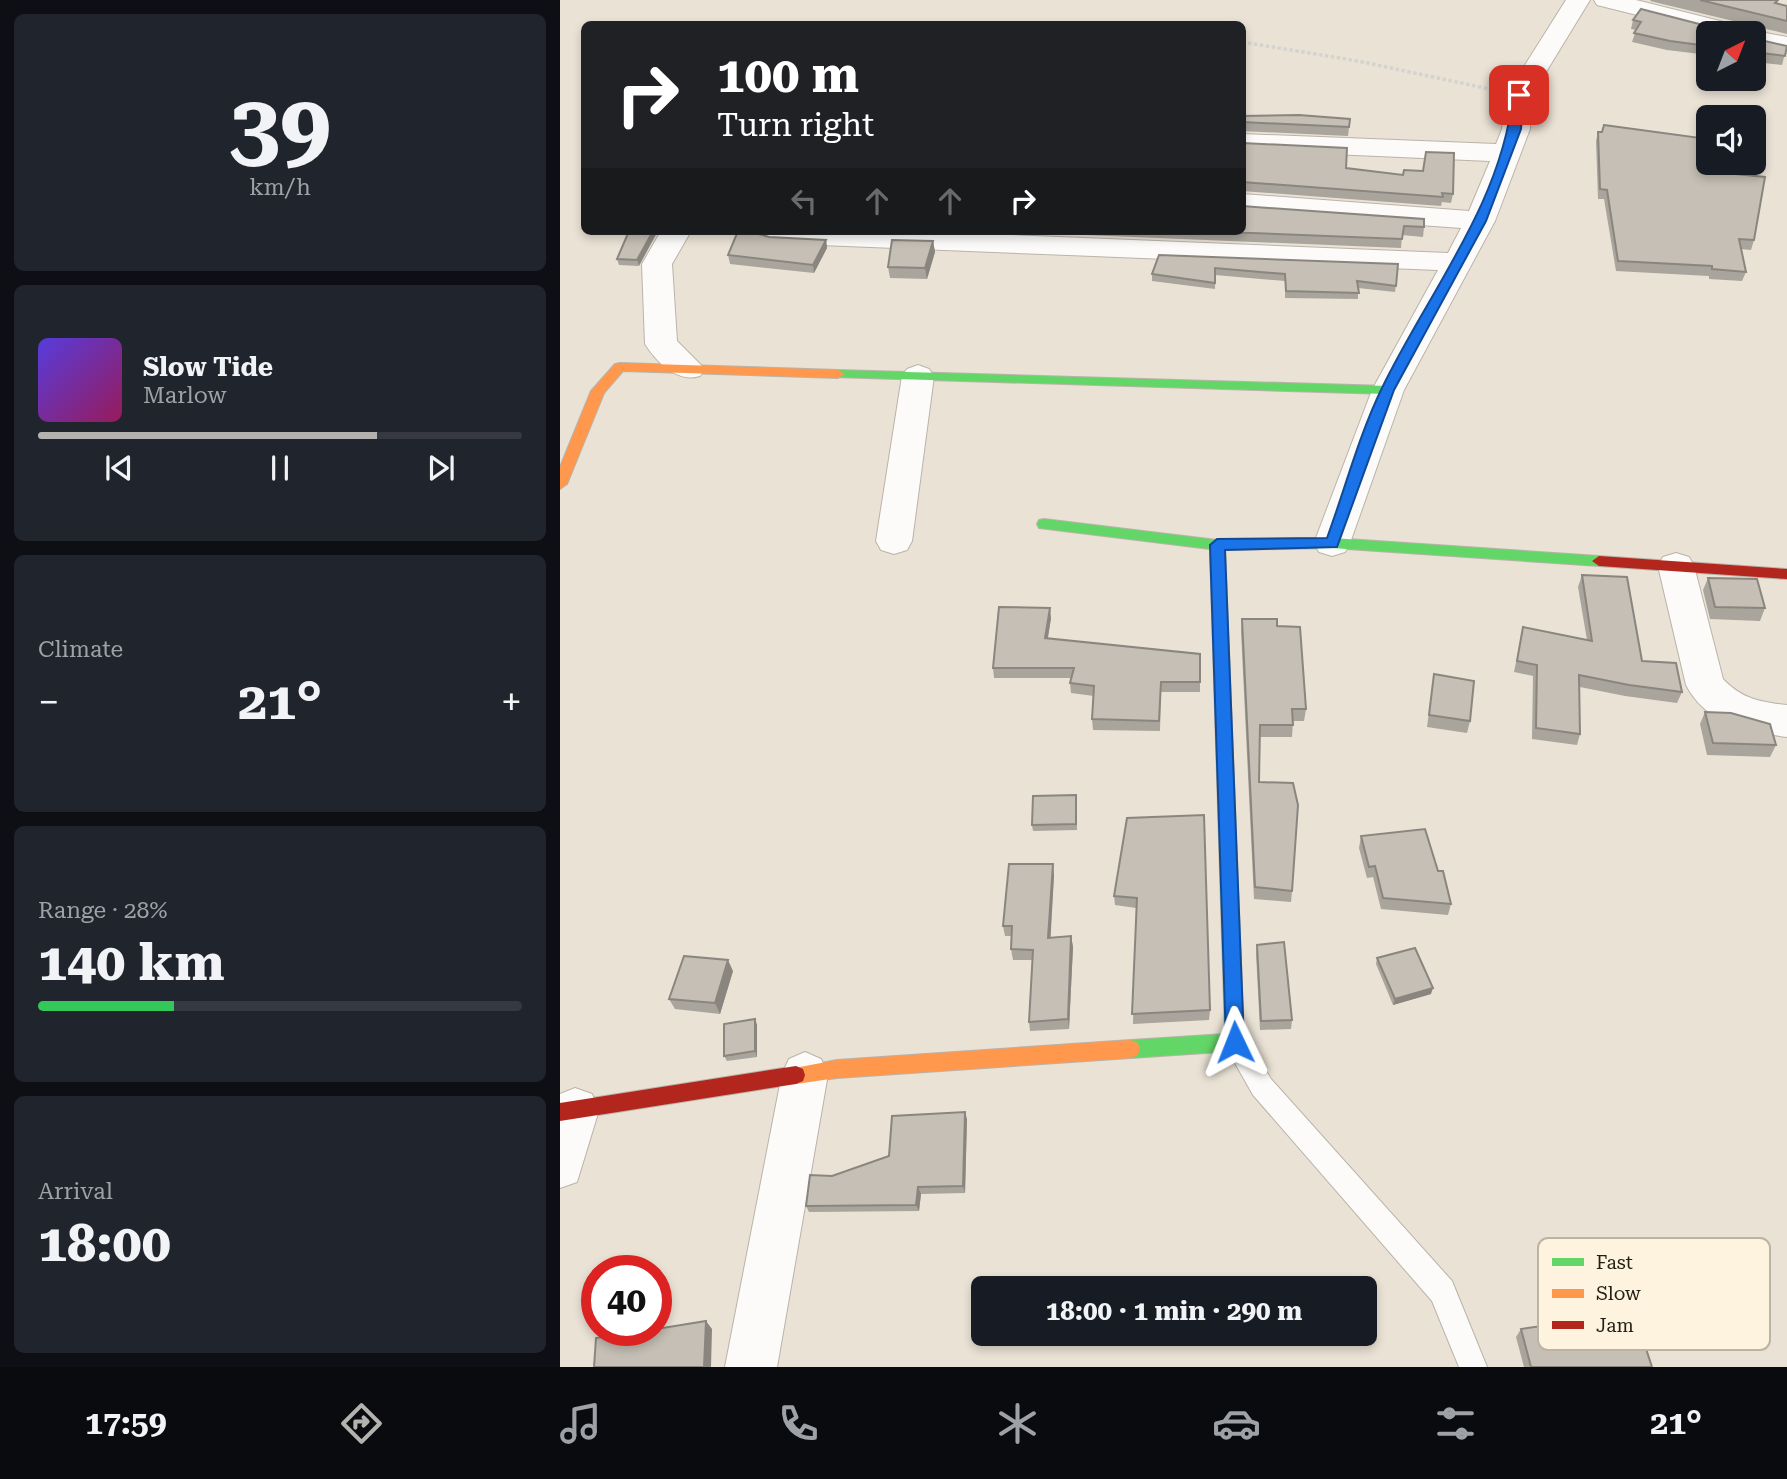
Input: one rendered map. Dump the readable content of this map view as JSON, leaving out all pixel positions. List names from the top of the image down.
{
  "legend": ["Fast", "Slow", "Jam"],
  "north": "top right",
  "page": {
    "tile": [
      ["39", "km/h"],
      "Climate",
      ["Range · 28%", "140 km"],
      ["Arrival", "18:00"]
    ],
    "turn": ["100 m", "Turn right"],
    "song": ["Slow Tide", "Marlow"],
    "heat": ["−", "21°", "+"],
    "limit": "40",
    "trip": "18:00 · 1 min · 290 m",
    "tabs": ["17:59", "21°"]
  }
}
